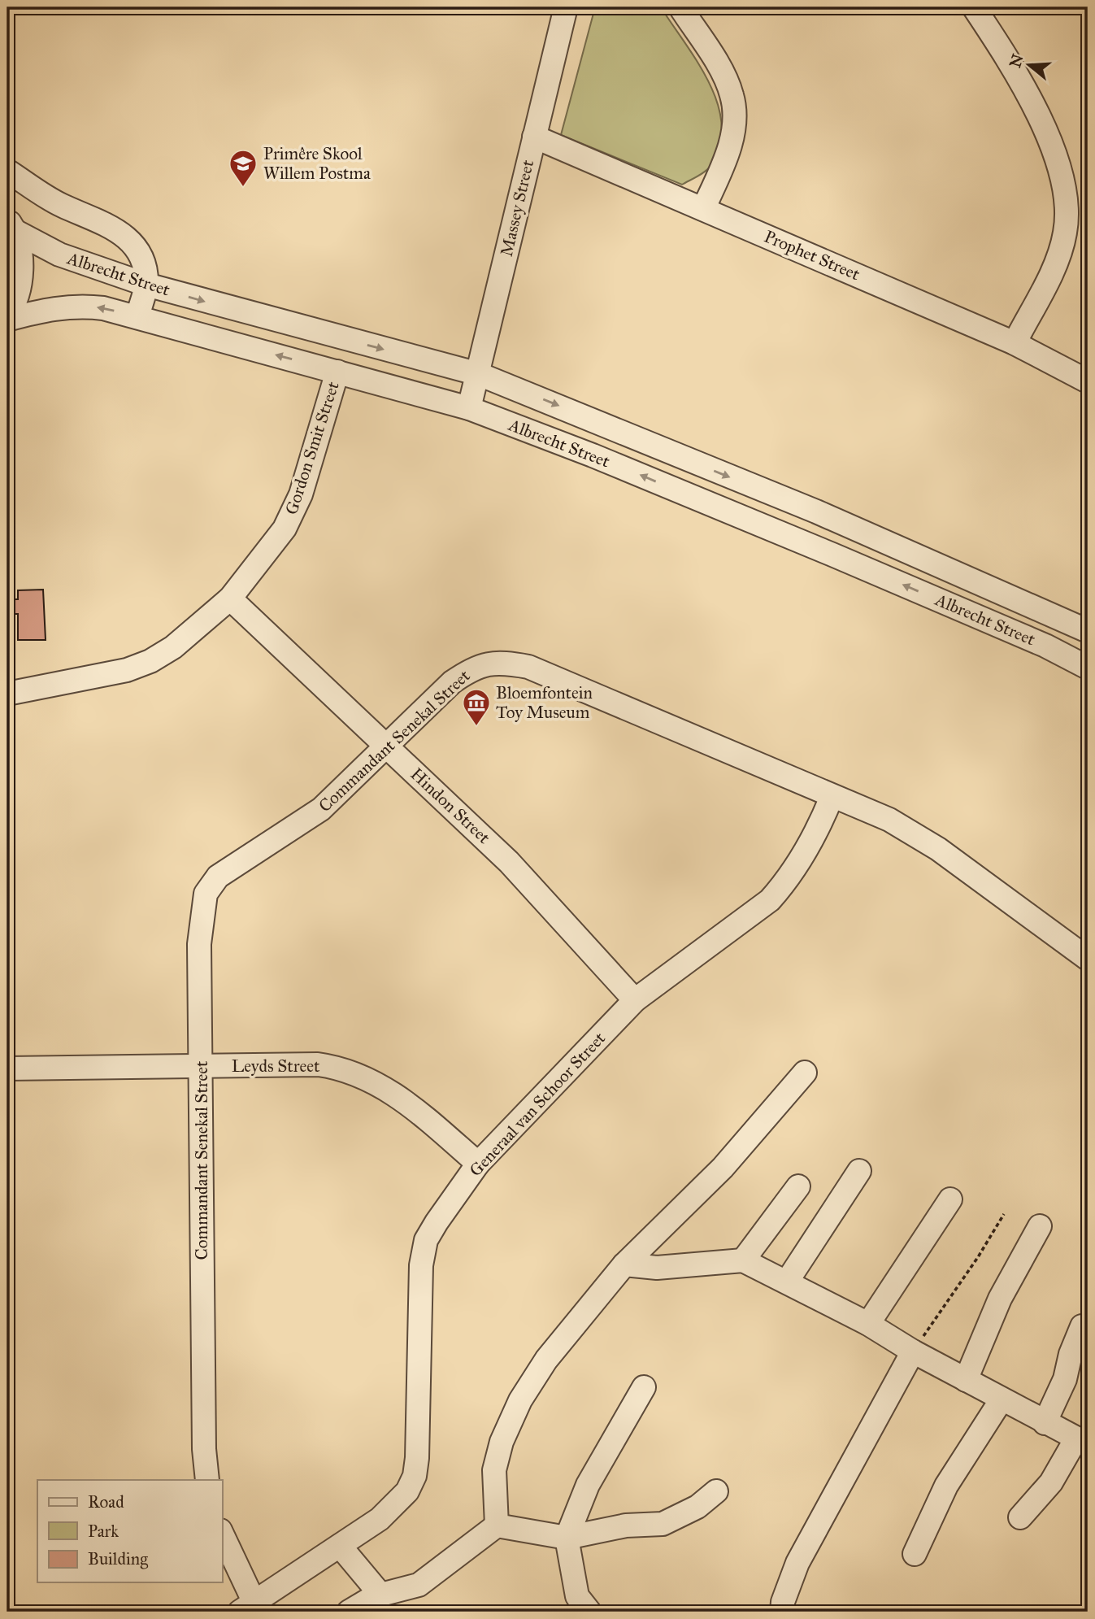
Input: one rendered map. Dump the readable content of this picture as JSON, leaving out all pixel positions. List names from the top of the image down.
{
  "streets": {
    "street": [
      "Massey Street",
      "Prophet Street",
      "Albrecht Street",
      "Gordon Smit Street",
      "Commandant Senekal Street",
      "Hindon Street",
      "Leyds Street",
      "Generaal van Schoor Street"
    ]
  },
  "crossings": [
    ["Massey Street", "Prophet Street"],
    ["Massey Street", "Albrecht Street"],
    ["Albrecht Street", "Gordon Smit Street"],
    ["Gordon Smit Street", "Hindon Street"],
    ["Commandant Senekal Street", "Hindon Street"],
    ["Commandant Senekal Street", "Leyds Street"],
    ["Commandant Senekal Street", "Generaal van Schoor Street"],
    ["Hindon Street", "Generaal van Schoor Street"],
    ["Leyds Street", "Generaal van Schoor Street"]
  ],
  "places": {
    "school or university": ["Primêre Skool Willem Postma"],
    "museum": ["Bloemfontein Toy Museum"]
  },
  "legend": ["Road", "Park", "Building"],
  "north": "left"
}
